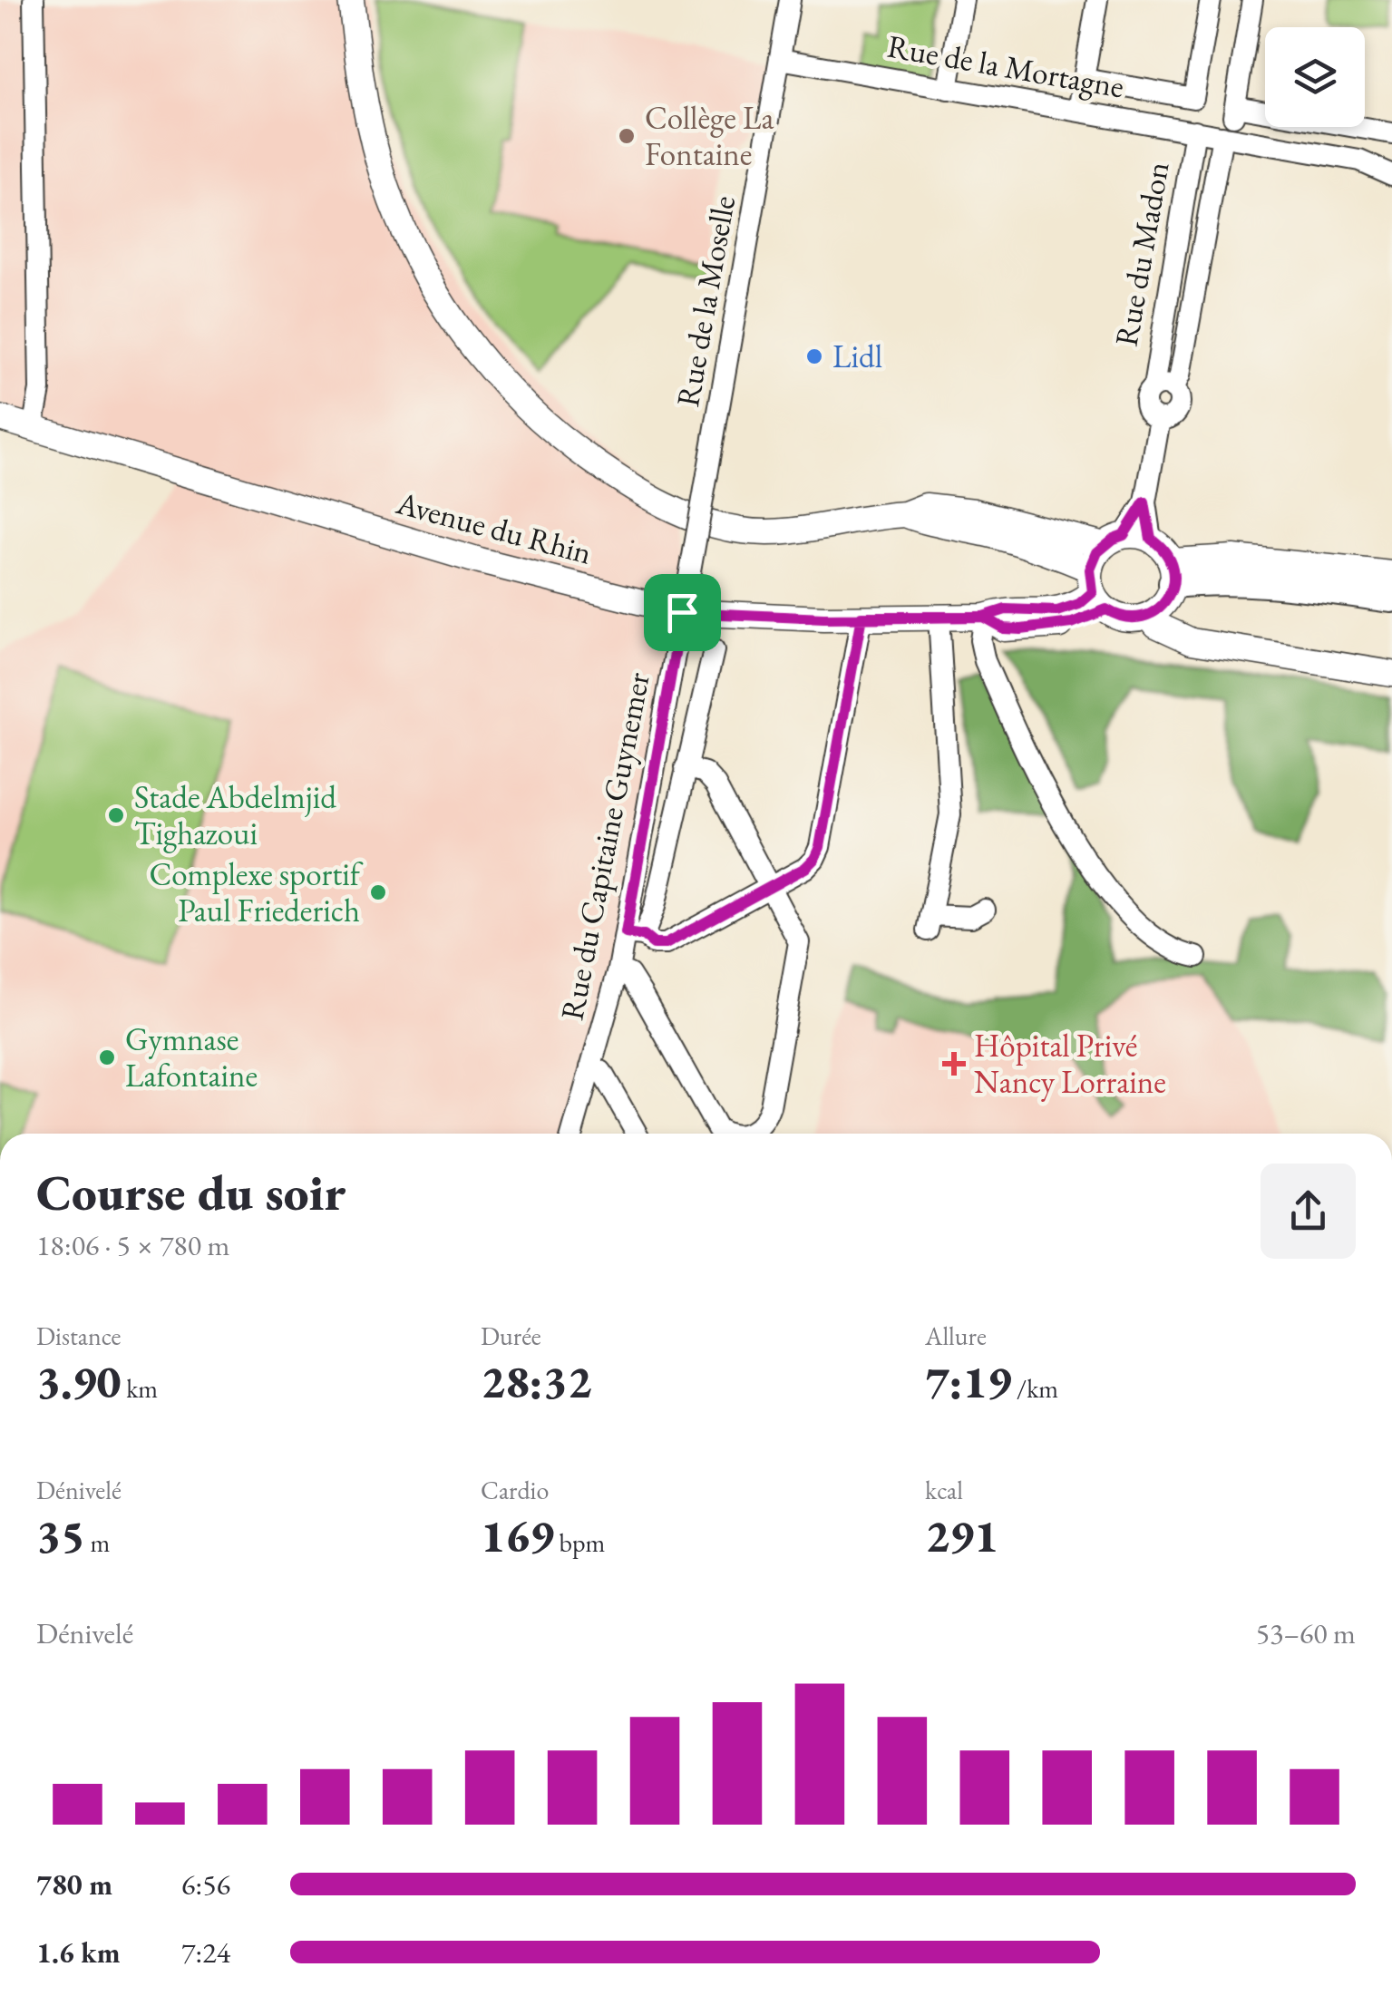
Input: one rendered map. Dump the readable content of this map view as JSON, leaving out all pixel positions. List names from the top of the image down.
{
  "streets": {
    "main road": ["Avenue du Rhin"],
    "street": [
      "Rue de la Mortagne",
      "Rue du Madon",
      "Rue de la Moselle",
      "Rue du Capitaine Guynemer"
    ]
  },
  "crossings": [
    ["Rue de la Mortagne", "Rue du Madon"],
    ["Rue de la Mortagne", "Rue de la Moselle"],
    ["Rue de la Moselle", "Avenue du Rhin"],
    ["Rue de la Moselle", "Rue du Capitaine Guynemer"],
    ["Avenue du Rhin", "Rue du Capitaine Guynemer"]
  ],
  "places": {
    "other": [
      "Collège La Fontaine",
      "Lidl",
      "Stade Abdelmjid Tighazoui",
      "Complexe sportif Paul Friederich",
      "Gymnase Lafontaine"
    ],
    "health": ["Hôpital Privé Nancy Lorraine"]
  },
  "page": {
    "heading": ["Course du soir", "18:06 · 5 × 780 m"],
    "stats": [
      ["Distance", "3.90 km"],
      ["Durée", "28:32"],
      ["Allure", "7:19 /km"],
      ["Dénivelé", "35 m"],
      ["Cardio", "169 bpm"],
      ["kcal", "291"]
    ],
    "chart": ["Dénivelé", "53–60 m"],
    "list": [
      {
        "name": "780 m",
        "note": "6:56"
      },
      {
        "name": "1.6 km",
        "note": "7:24"
      }
    ]
  }
}
